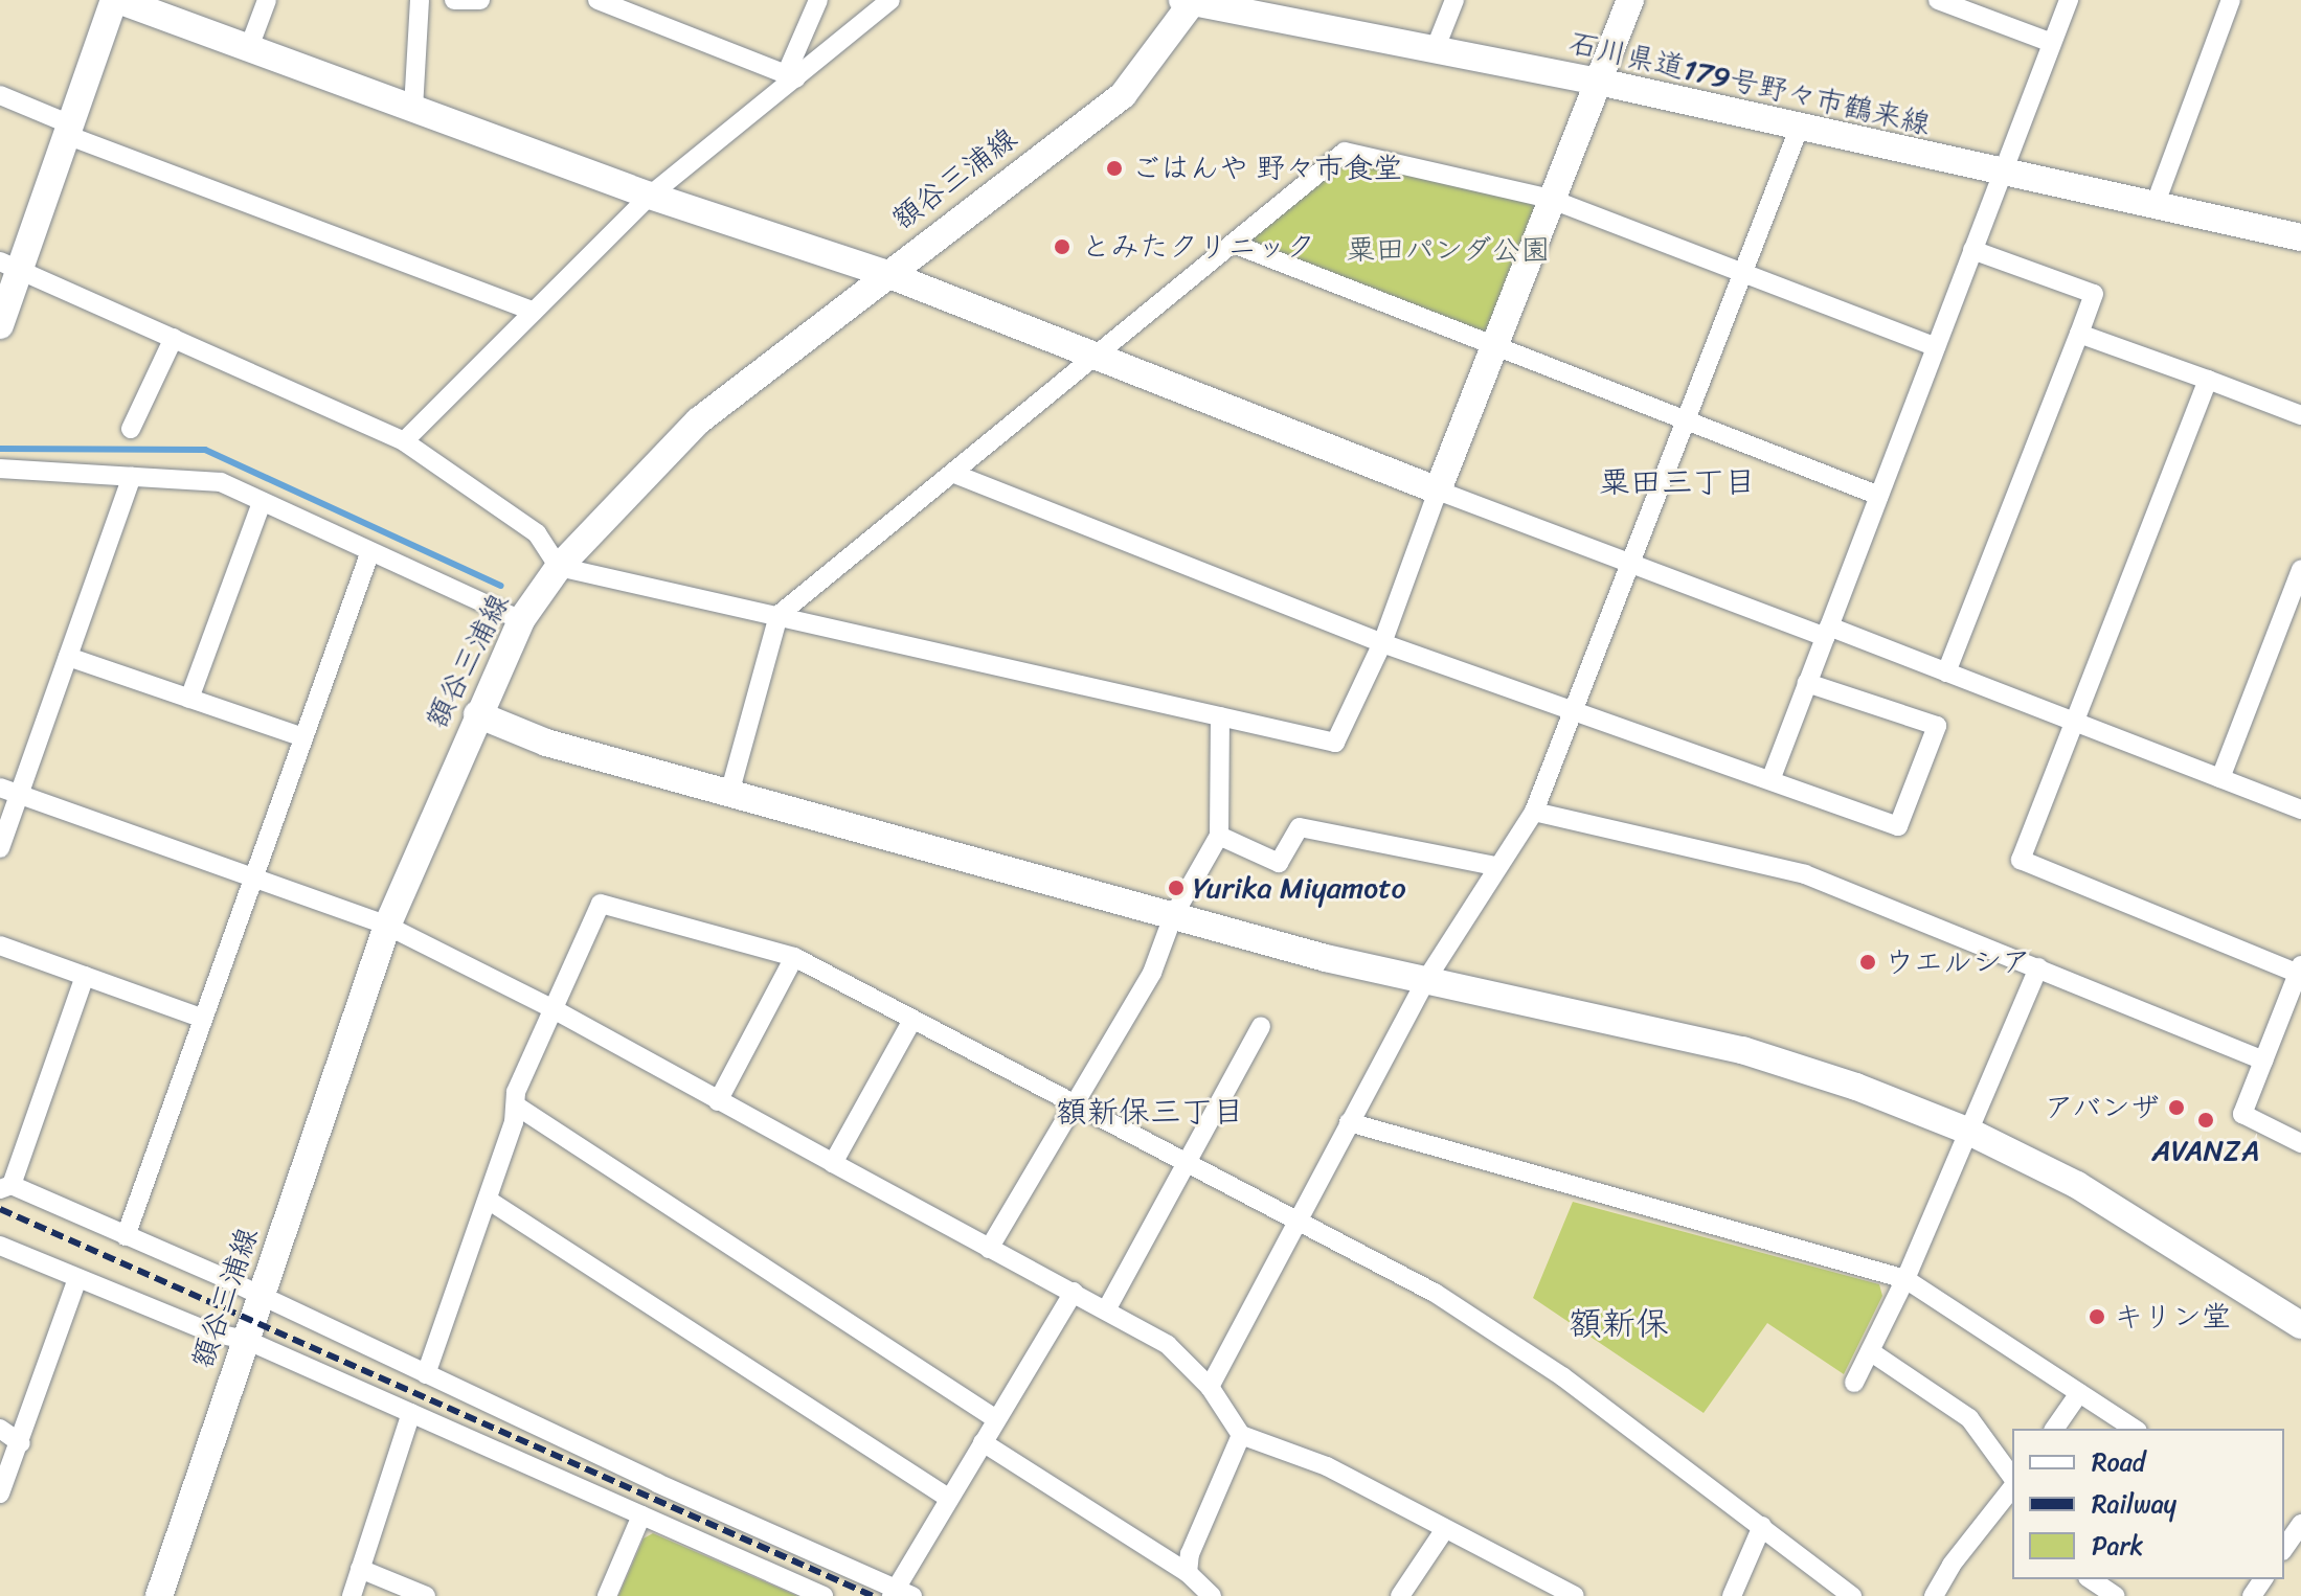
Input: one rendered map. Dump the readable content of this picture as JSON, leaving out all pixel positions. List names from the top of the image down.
{
  "streets": {
    "street": ["石川県道179号野々市鶴来線", "額谷三浦線"]
  },
  "crossings": [
    ["石川県道179号野々市鶴来線", "額谷三浦線"]
  ],
  "districts": ["粟田三丁目", "額新保三丁目", "額新保"],
  "parks": ["粟田パンダ公園"],
  "places": [
    "ごはんや 野々市食堂",
    "とみたクリニック",
    "Yurika Miyamoto",
    "ウエルシア",
    "アバンザ",
    "AVANZA",
    "キリン堂"
  ],
  "legend": ["Road", "Railway", "Park"]
}
